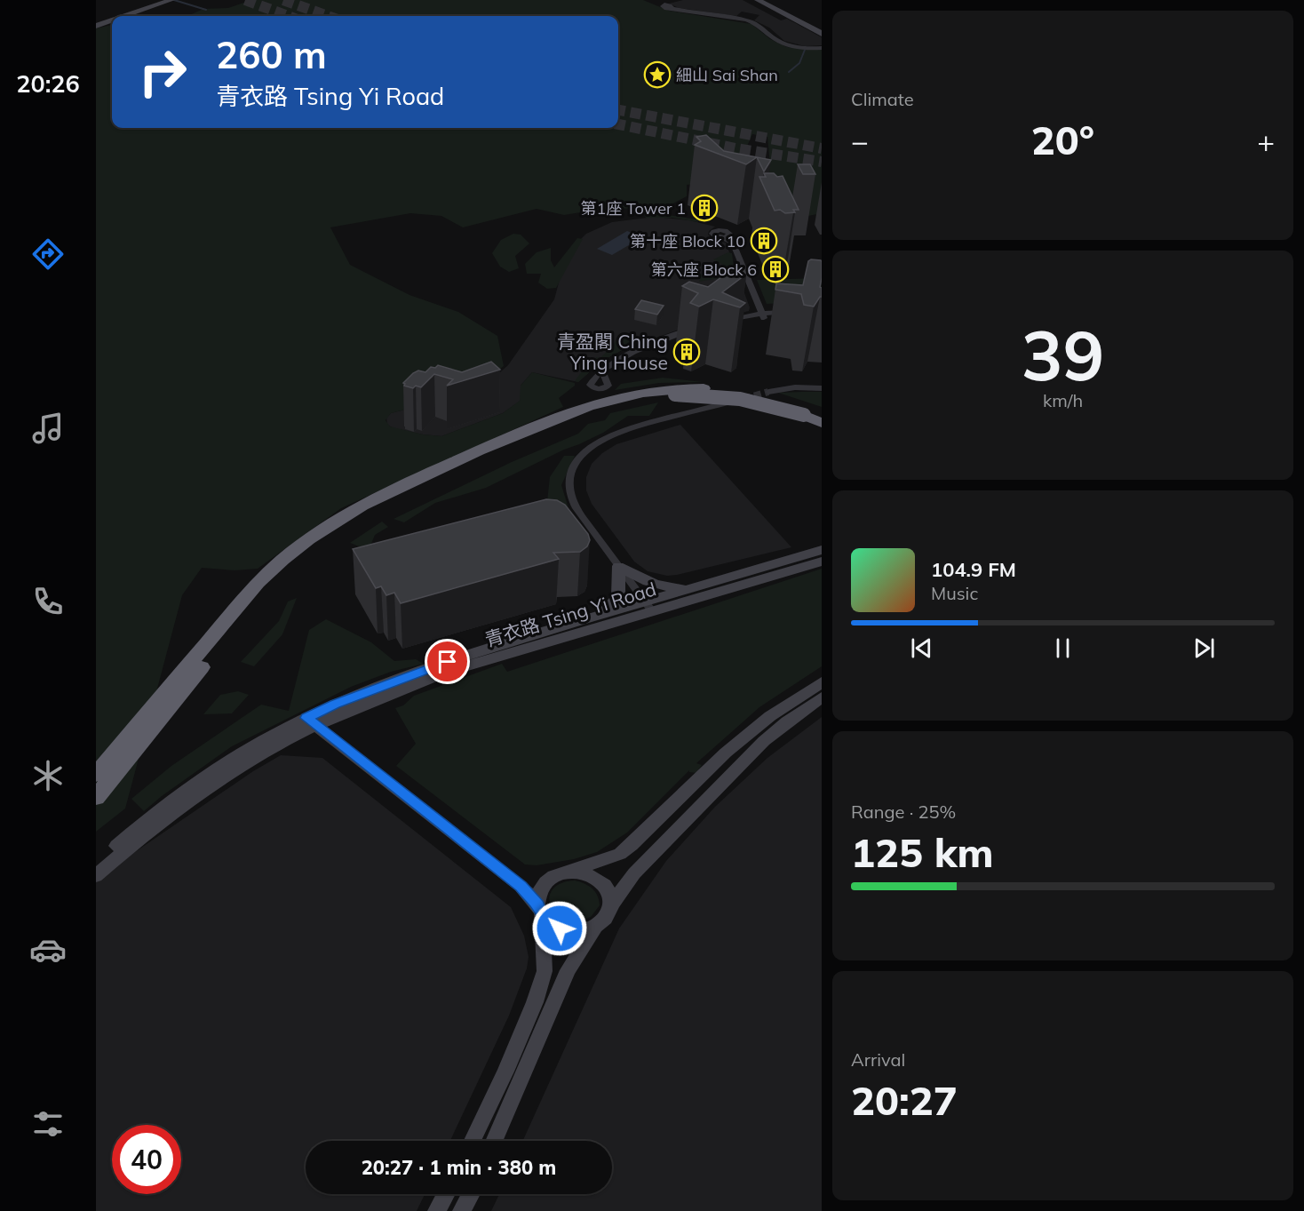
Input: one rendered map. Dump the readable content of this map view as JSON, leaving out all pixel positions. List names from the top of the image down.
{
  "streets": {
    "main road": ["青衣路 Tsing Yi Road"]
  },
  "places": {
    "place": ["細山 Sai Shan"],
    "building": [
      "第1座 Tower 1",
      "第十座 Block 10",
      "第六座 Block 6",
      "青盈閣 Ching Ying House"
    ]
  },
  "page": {
    "tabs": "20:26",
    "tile": [
      "Climate",
      ["39", "km/h"],
      ["Range · 25%", "125 km"],
      ["Arrival", "20:27"]
    ],
    "turn": ["260 m", "青衣路 Tsing Yi Road"],
    "heat": ["−", "20°", "+"],
    "song": ["104.9 FM", "Music"],
    "limit": "40",
    "trip": "20:27 · 1 min · 380 m"
  }
}
